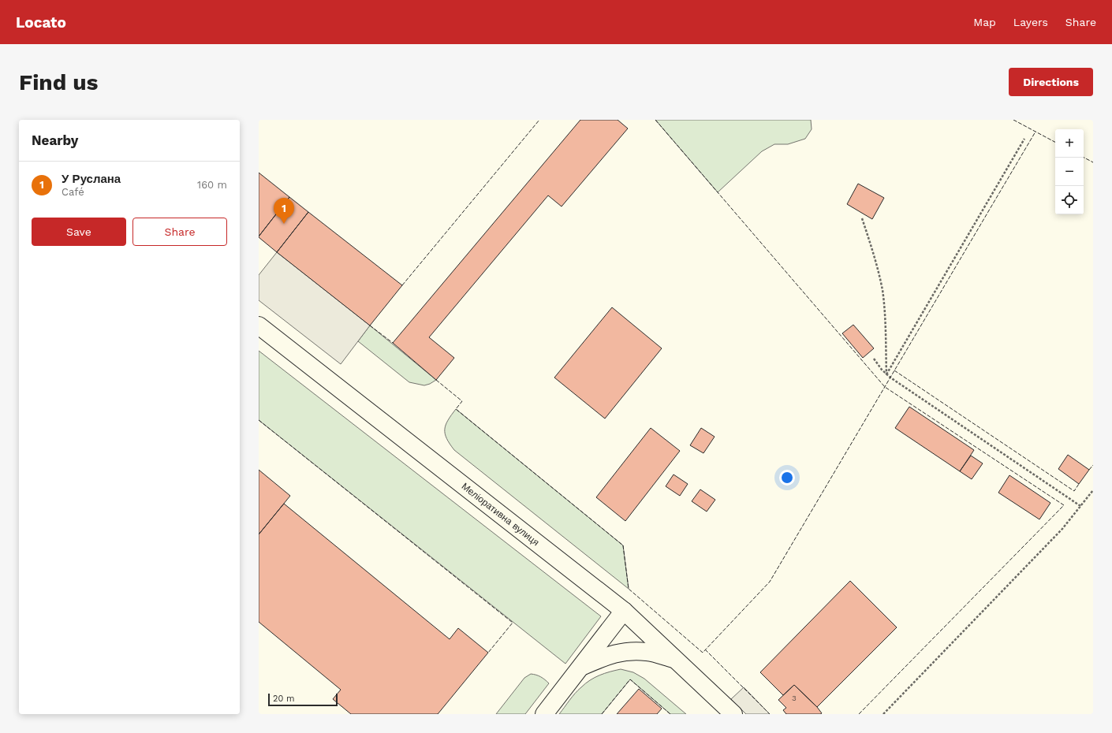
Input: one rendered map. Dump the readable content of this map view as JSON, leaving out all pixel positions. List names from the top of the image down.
{
  "streets": {
    "street": ["Меліоративна вулиця"]
  },
  "house_numbers": ["3"],
  "scale_bar": "20 m",
  "page": {
    "header": "Locato",
    "nav": ["Map", "Layers", "Share"],
    "buttons": [
      "Directions",
      ["Save", "Share"]
    ],
    "title": "Find us",
    "heading": "Nearby",
    "map_buttons": ["+", "−"],
    "list": [
      {
        "mark": "1",
        "name": "У Руслана",
        "note": "Café",
        "value": "160 m"
      }
    ],
    "pins": "1",
    "scale": "20 m"
  }
}
